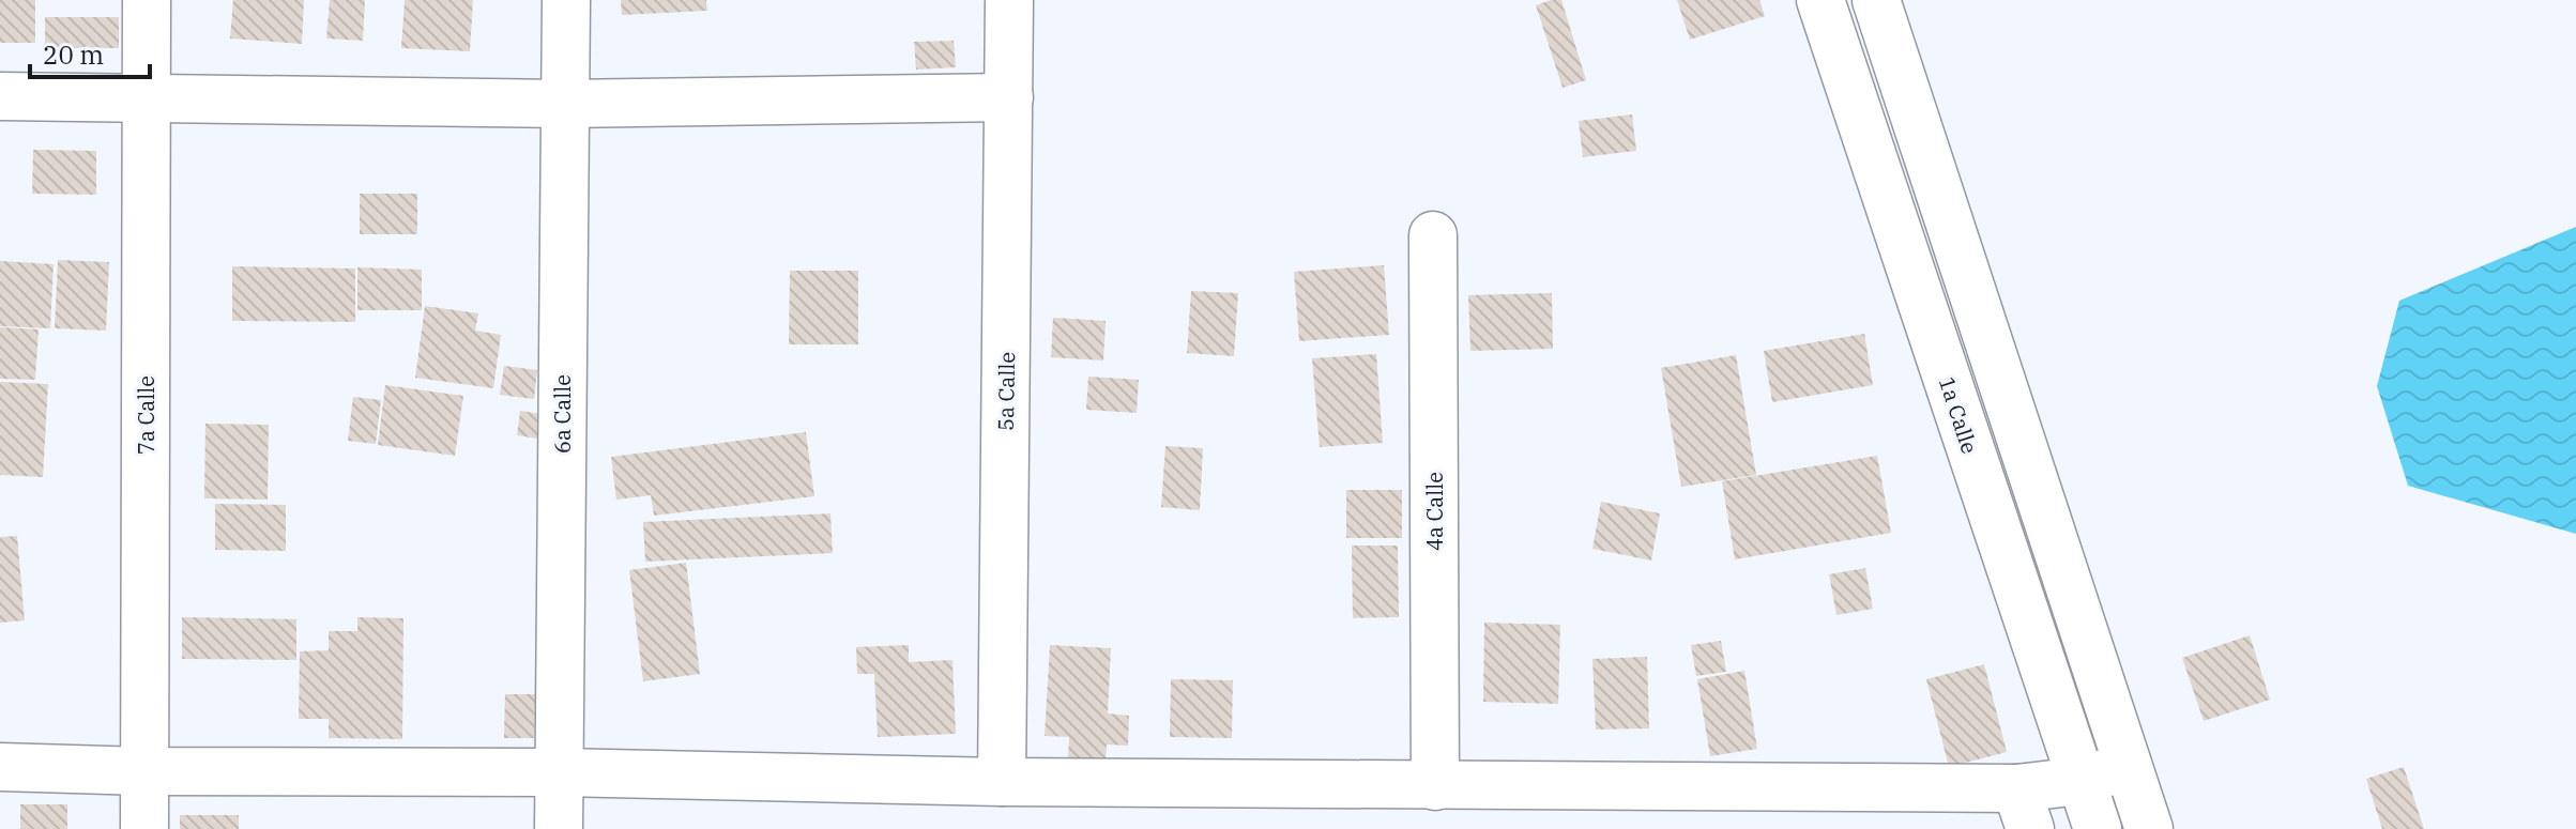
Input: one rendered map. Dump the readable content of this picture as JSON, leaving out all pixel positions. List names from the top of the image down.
{
  "streets": {
    "street": [
      "5a Calle",
      "6a Calle",
      "7a Calle",
      "1a Calle",
      "4a Calle"
    ]
  },
  "scale_bar": "20 m"
}
